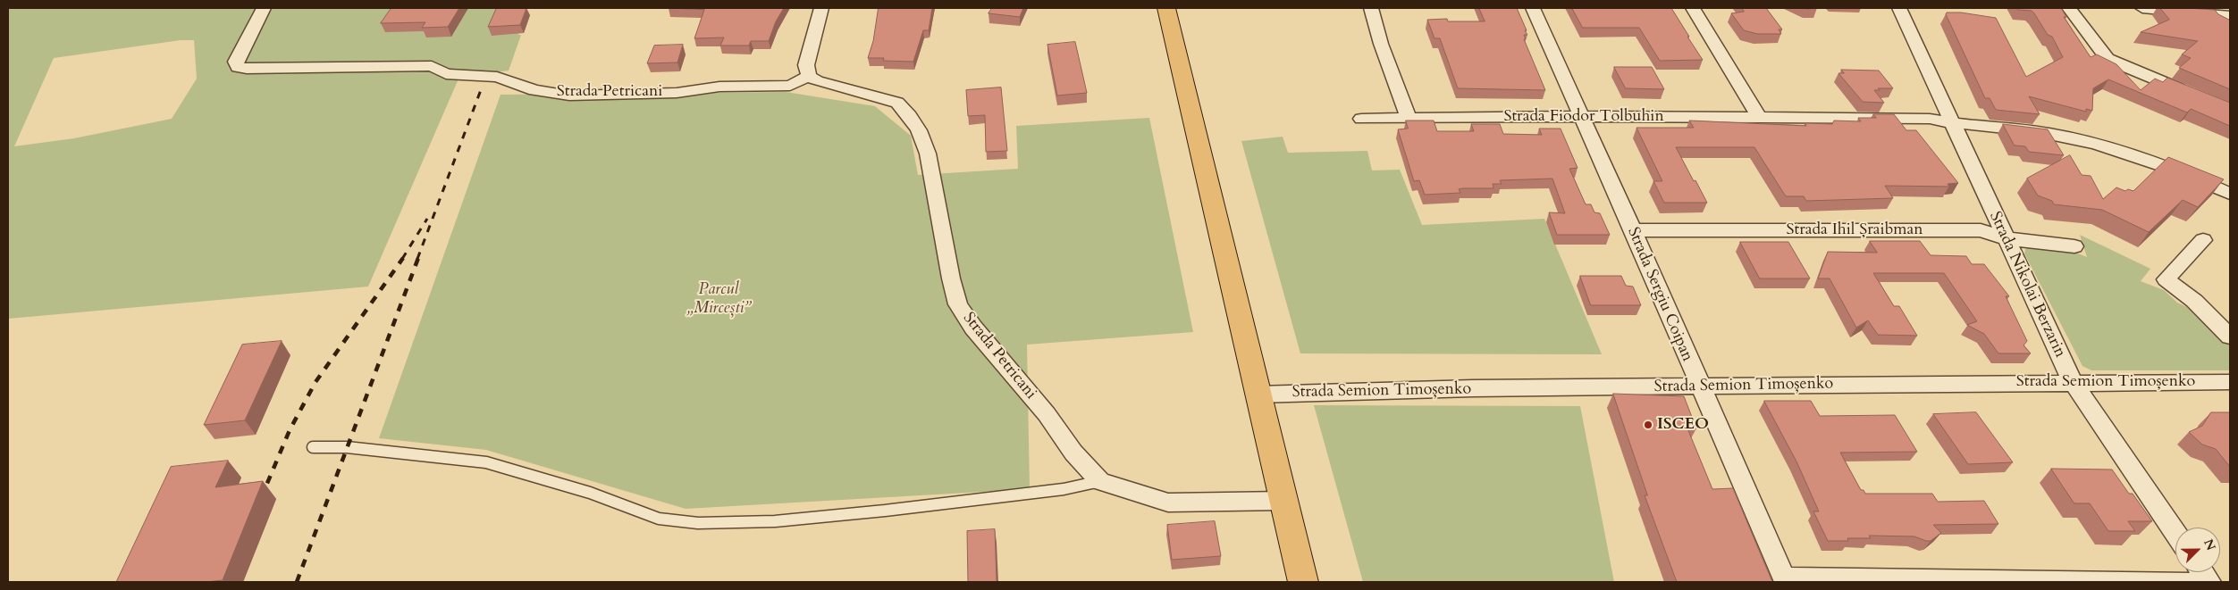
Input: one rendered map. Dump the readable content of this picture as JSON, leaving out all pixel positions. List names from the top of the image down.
{
  "streets": {
    "street": [
      "Strada Petricani",
      "Strada Fiodor Tolbuhin",
      "Strada Ihil Șraibman",
      "Strada Nikolai Berzarin",
      "Strada Sergiu Coipan",
      "Strada Semion Timoșenko"
    ]
  },
  "crossings": [
    ["Strada Fiodor Tolbuhin", "Strada Nikolai Berzarin"],
    ["Strada Fiodor Tolbuhin", "Strada Sergiu Coipan"],
    ["Strada Ihil Șraibman", "Strada Nikolai Berzarin"],
    ["Strada Ihil Șraibman", "Strada Sergiu Coipan"],
    ["Strada Nikolai Berzarin", "Strada Semion Timoșenko"],
    ["Strada Sergiu Coipan", "Strada Semion Timoșenko"]
  ],
  "parks": ["Parcul „Mircești”"],
  "places": ["ISCEO"],
  "north": "top right"
}
